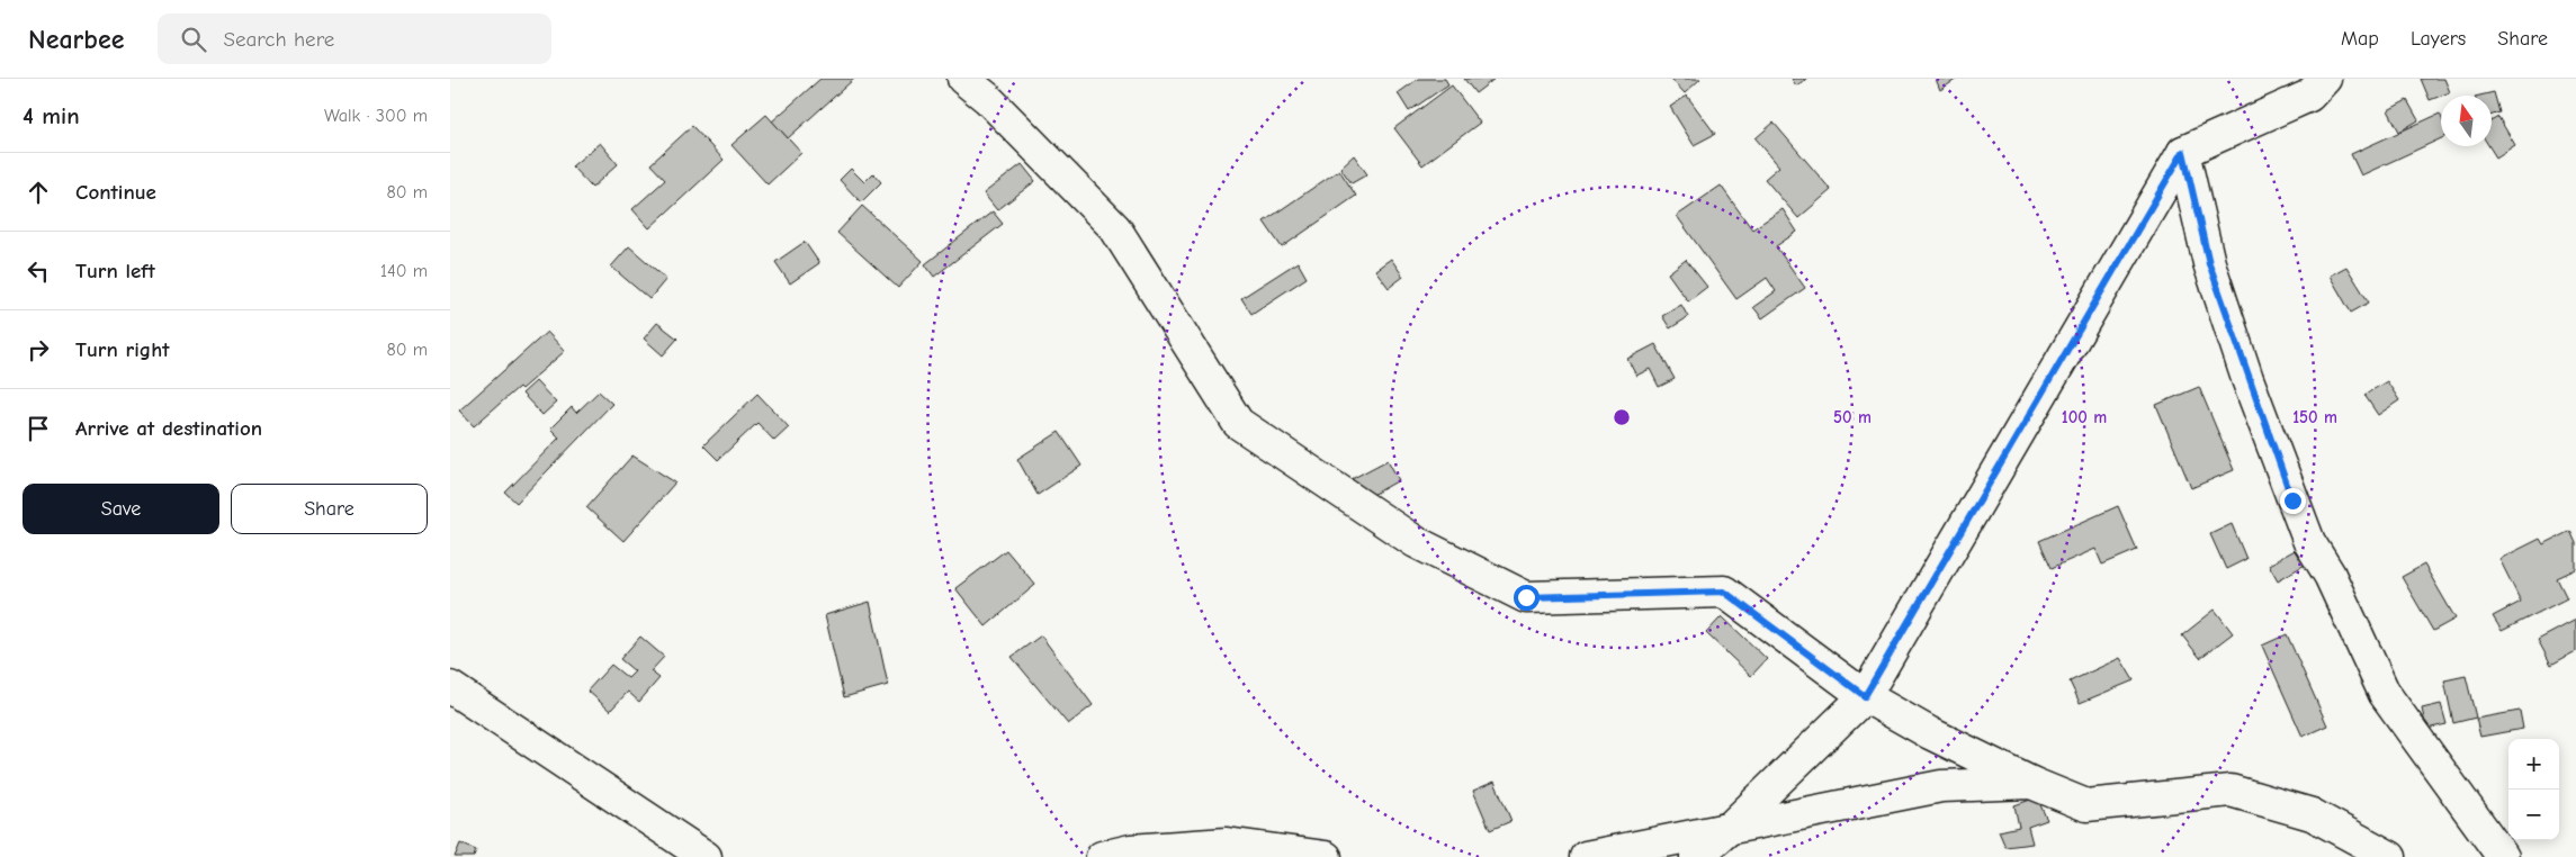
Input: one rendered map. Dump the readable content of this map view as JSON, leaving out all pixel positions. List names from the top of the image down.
{
  "north": "top",
  "page": {
    "header": "Nearbee",
    "search": "Search here",
    "nav": ["Map", "Layers", "Share"],
    "heading": ["4 min", "Walk · 300 m"],
    "list": [
      ["Continue", "80 m"],
      ["Turn left", "140 m"],
      ["Turn right", "80 m"],
      "Arrive at destination"
    ],
    "buttons": ["Save", "Share"],
    "map_buttons": ["+", "−"]
  },
  "rings": ["50 m", "100 m", "150 m"]
}
